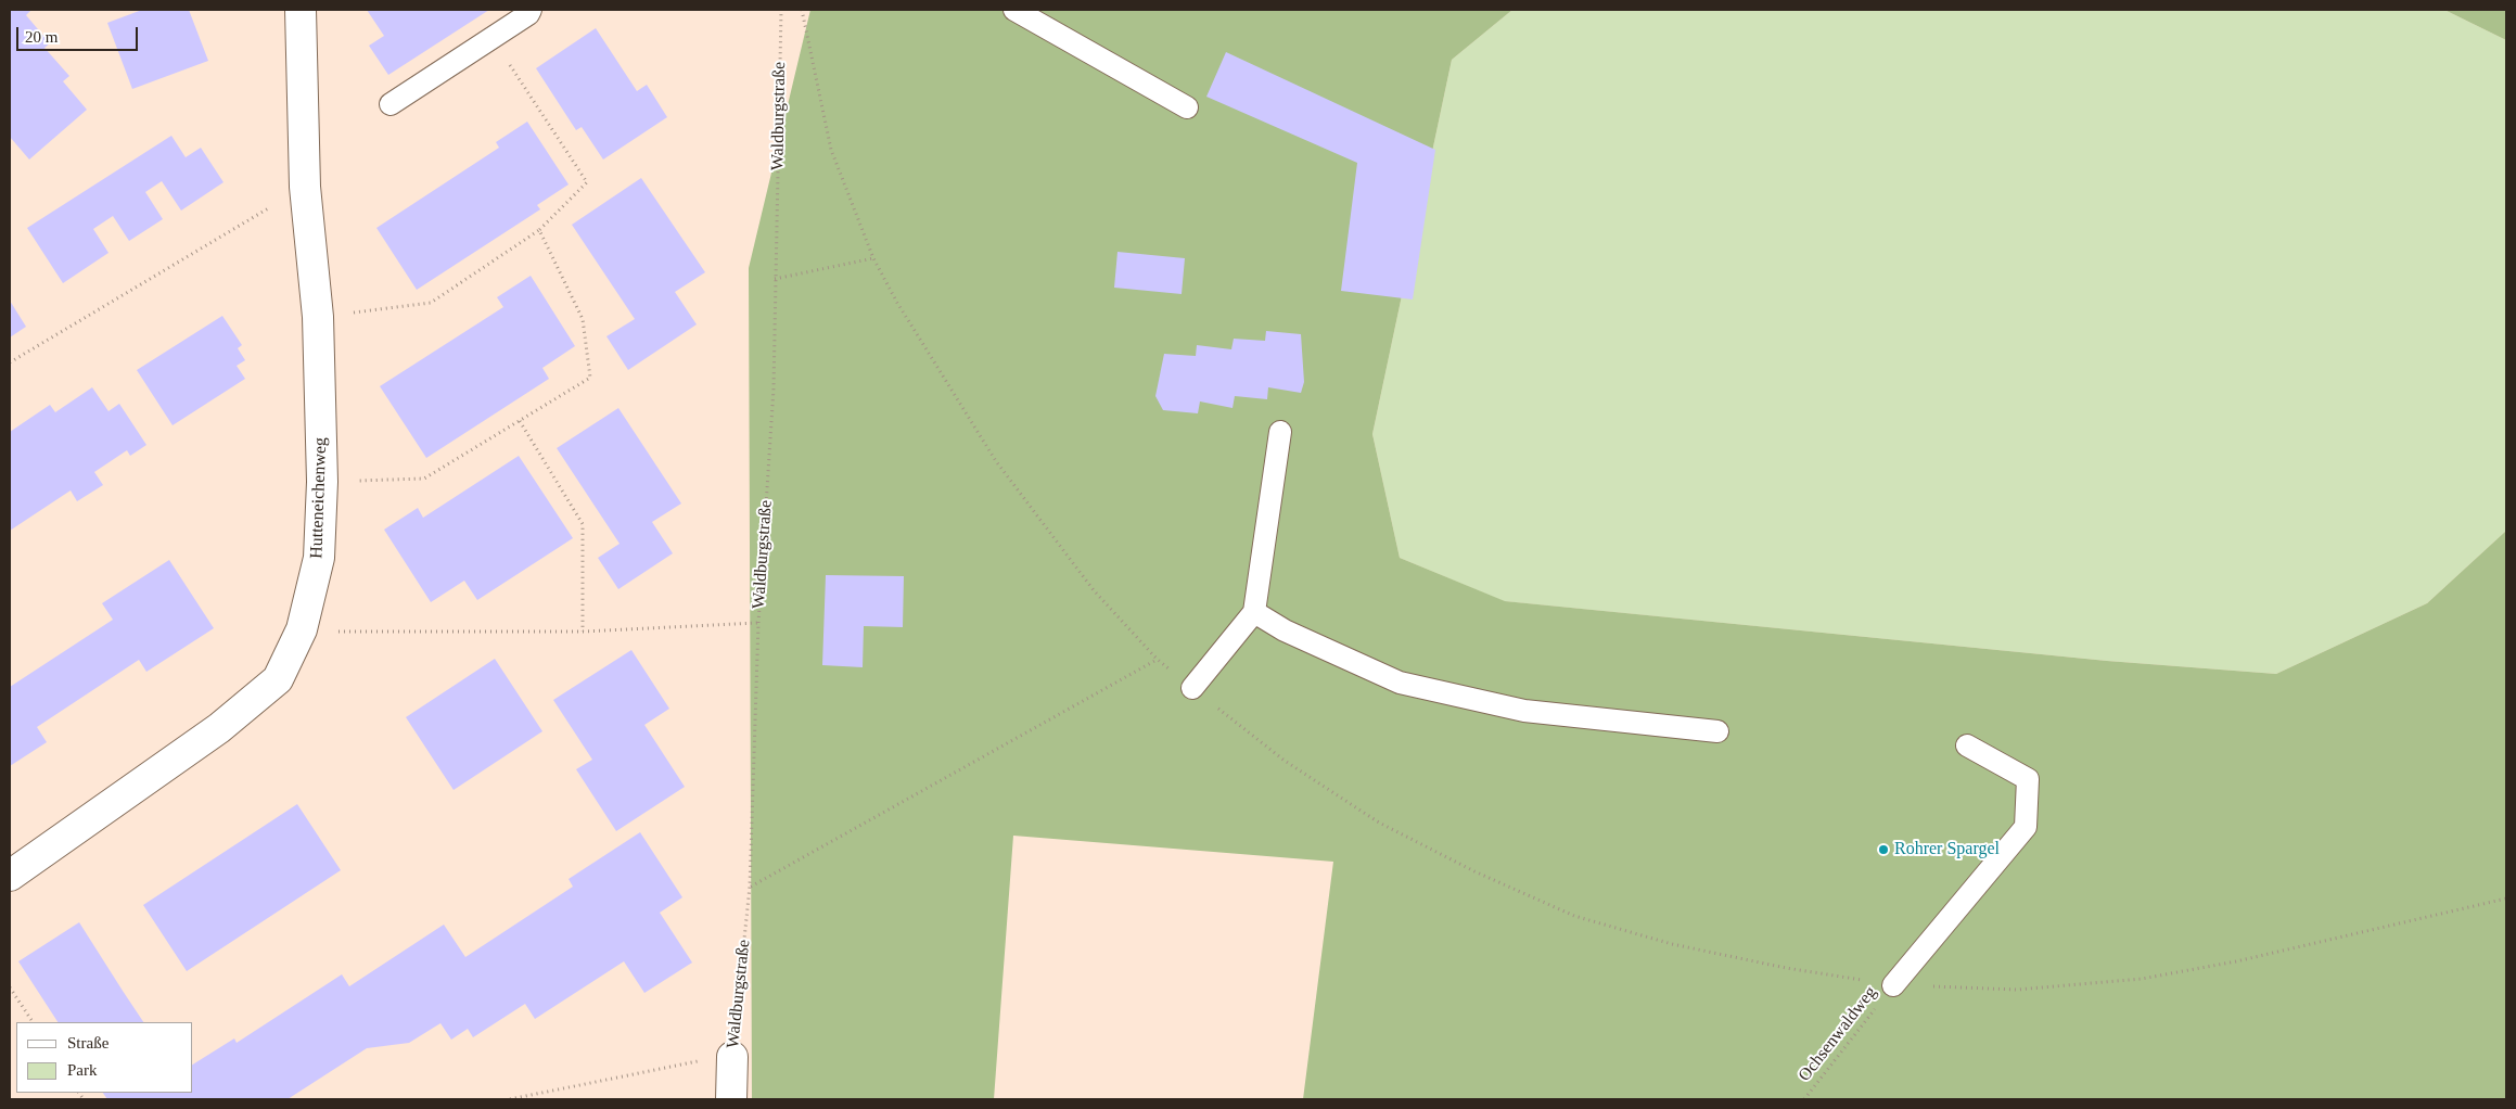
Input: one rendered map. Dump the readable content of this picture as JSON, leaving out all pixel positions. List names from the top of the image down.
{
  "streets": {
    "street": ["Waldburgstraße", "Hutteneichenweg"],
    "path": ["Ochsenwaldweg"]
  },
  "places": ["Rohrer Spargel"],
  "legend": ["Straße", "Park"],
  "scale_bar": "20 m"
}
